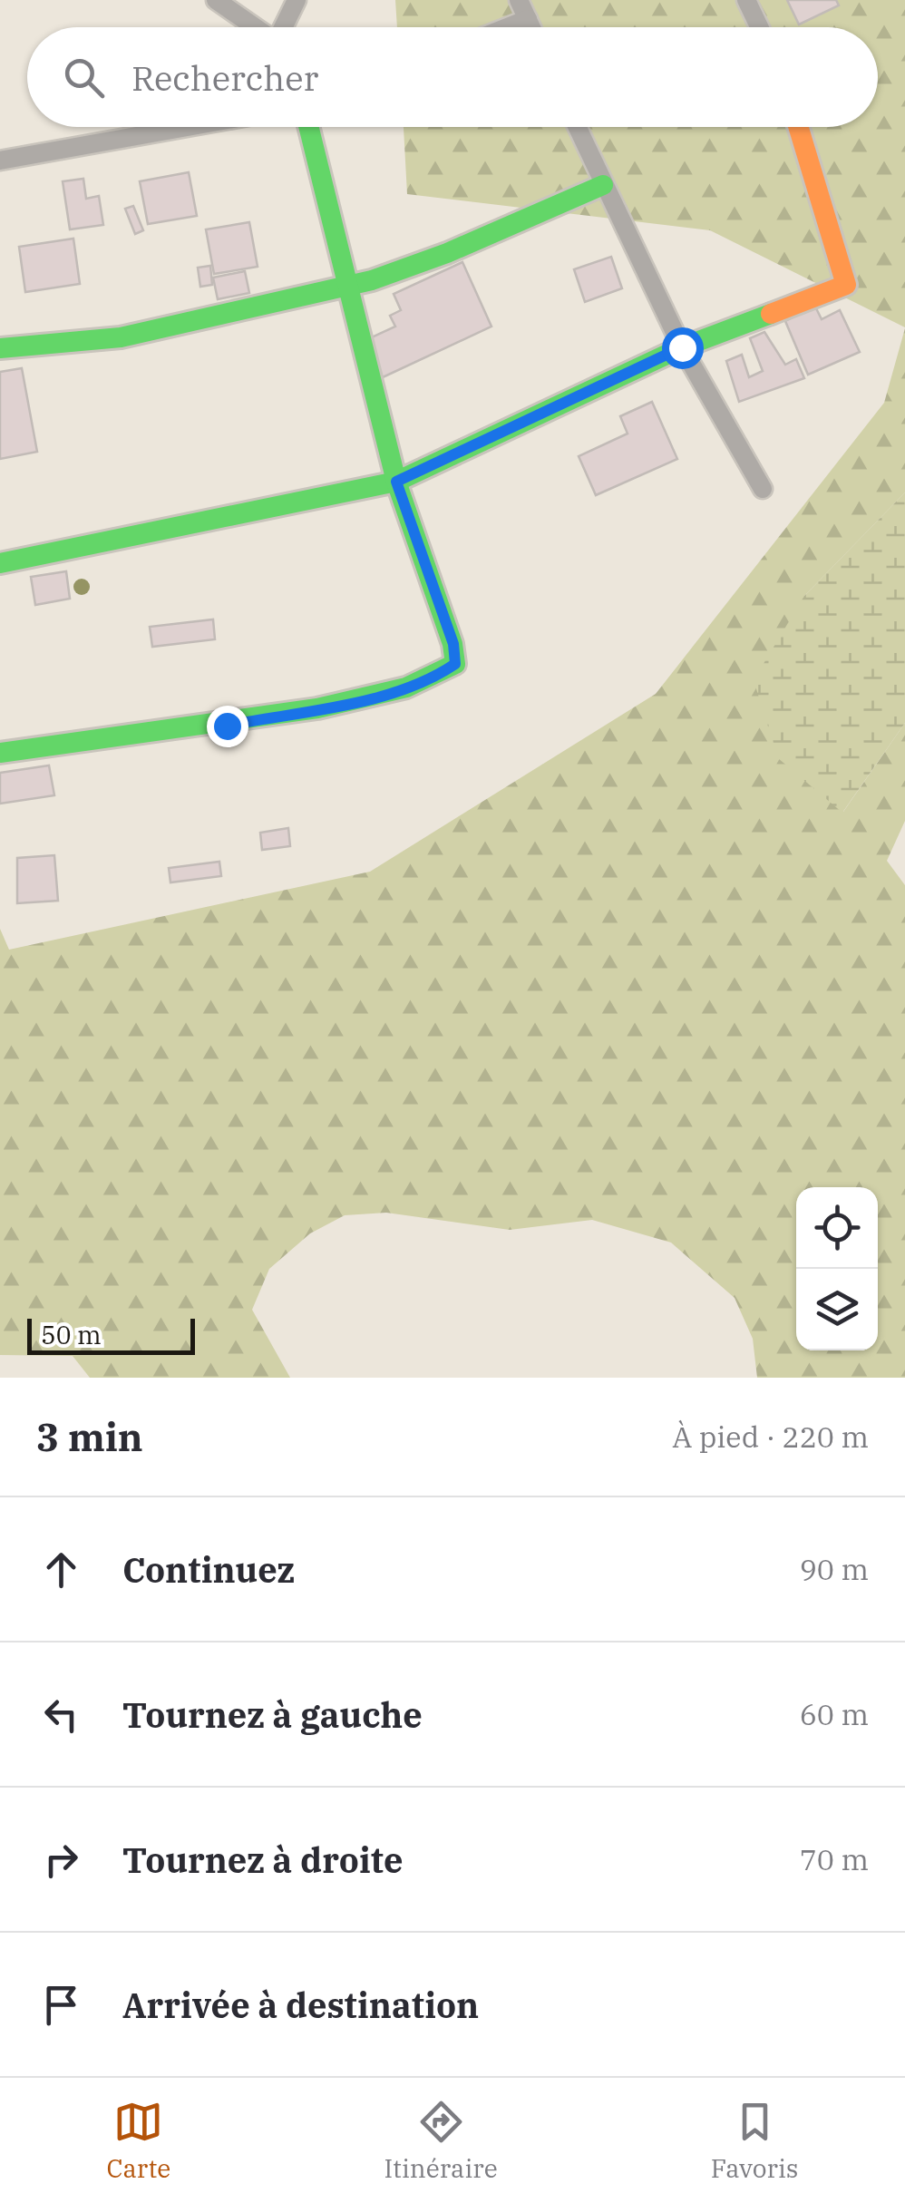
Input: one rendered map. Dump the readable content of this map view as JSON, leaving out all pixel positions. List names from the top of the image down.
{
  "scale_bar": "50 m",
  "page": {
    "search": "Rechercher",
    "scale": "50 m",
    "heading": ["3 min", "À pied · 220 m"],
    "list": [
      ["Continuez", "90 m"],
      ["Tournez à gauche", "60 m"],
      ["Tournez à droite", "70 m"],
      "Arrivée à destination"
    ],
    "nav": ["Carte", "Itinéraire", "Favoris"]
  }
}
